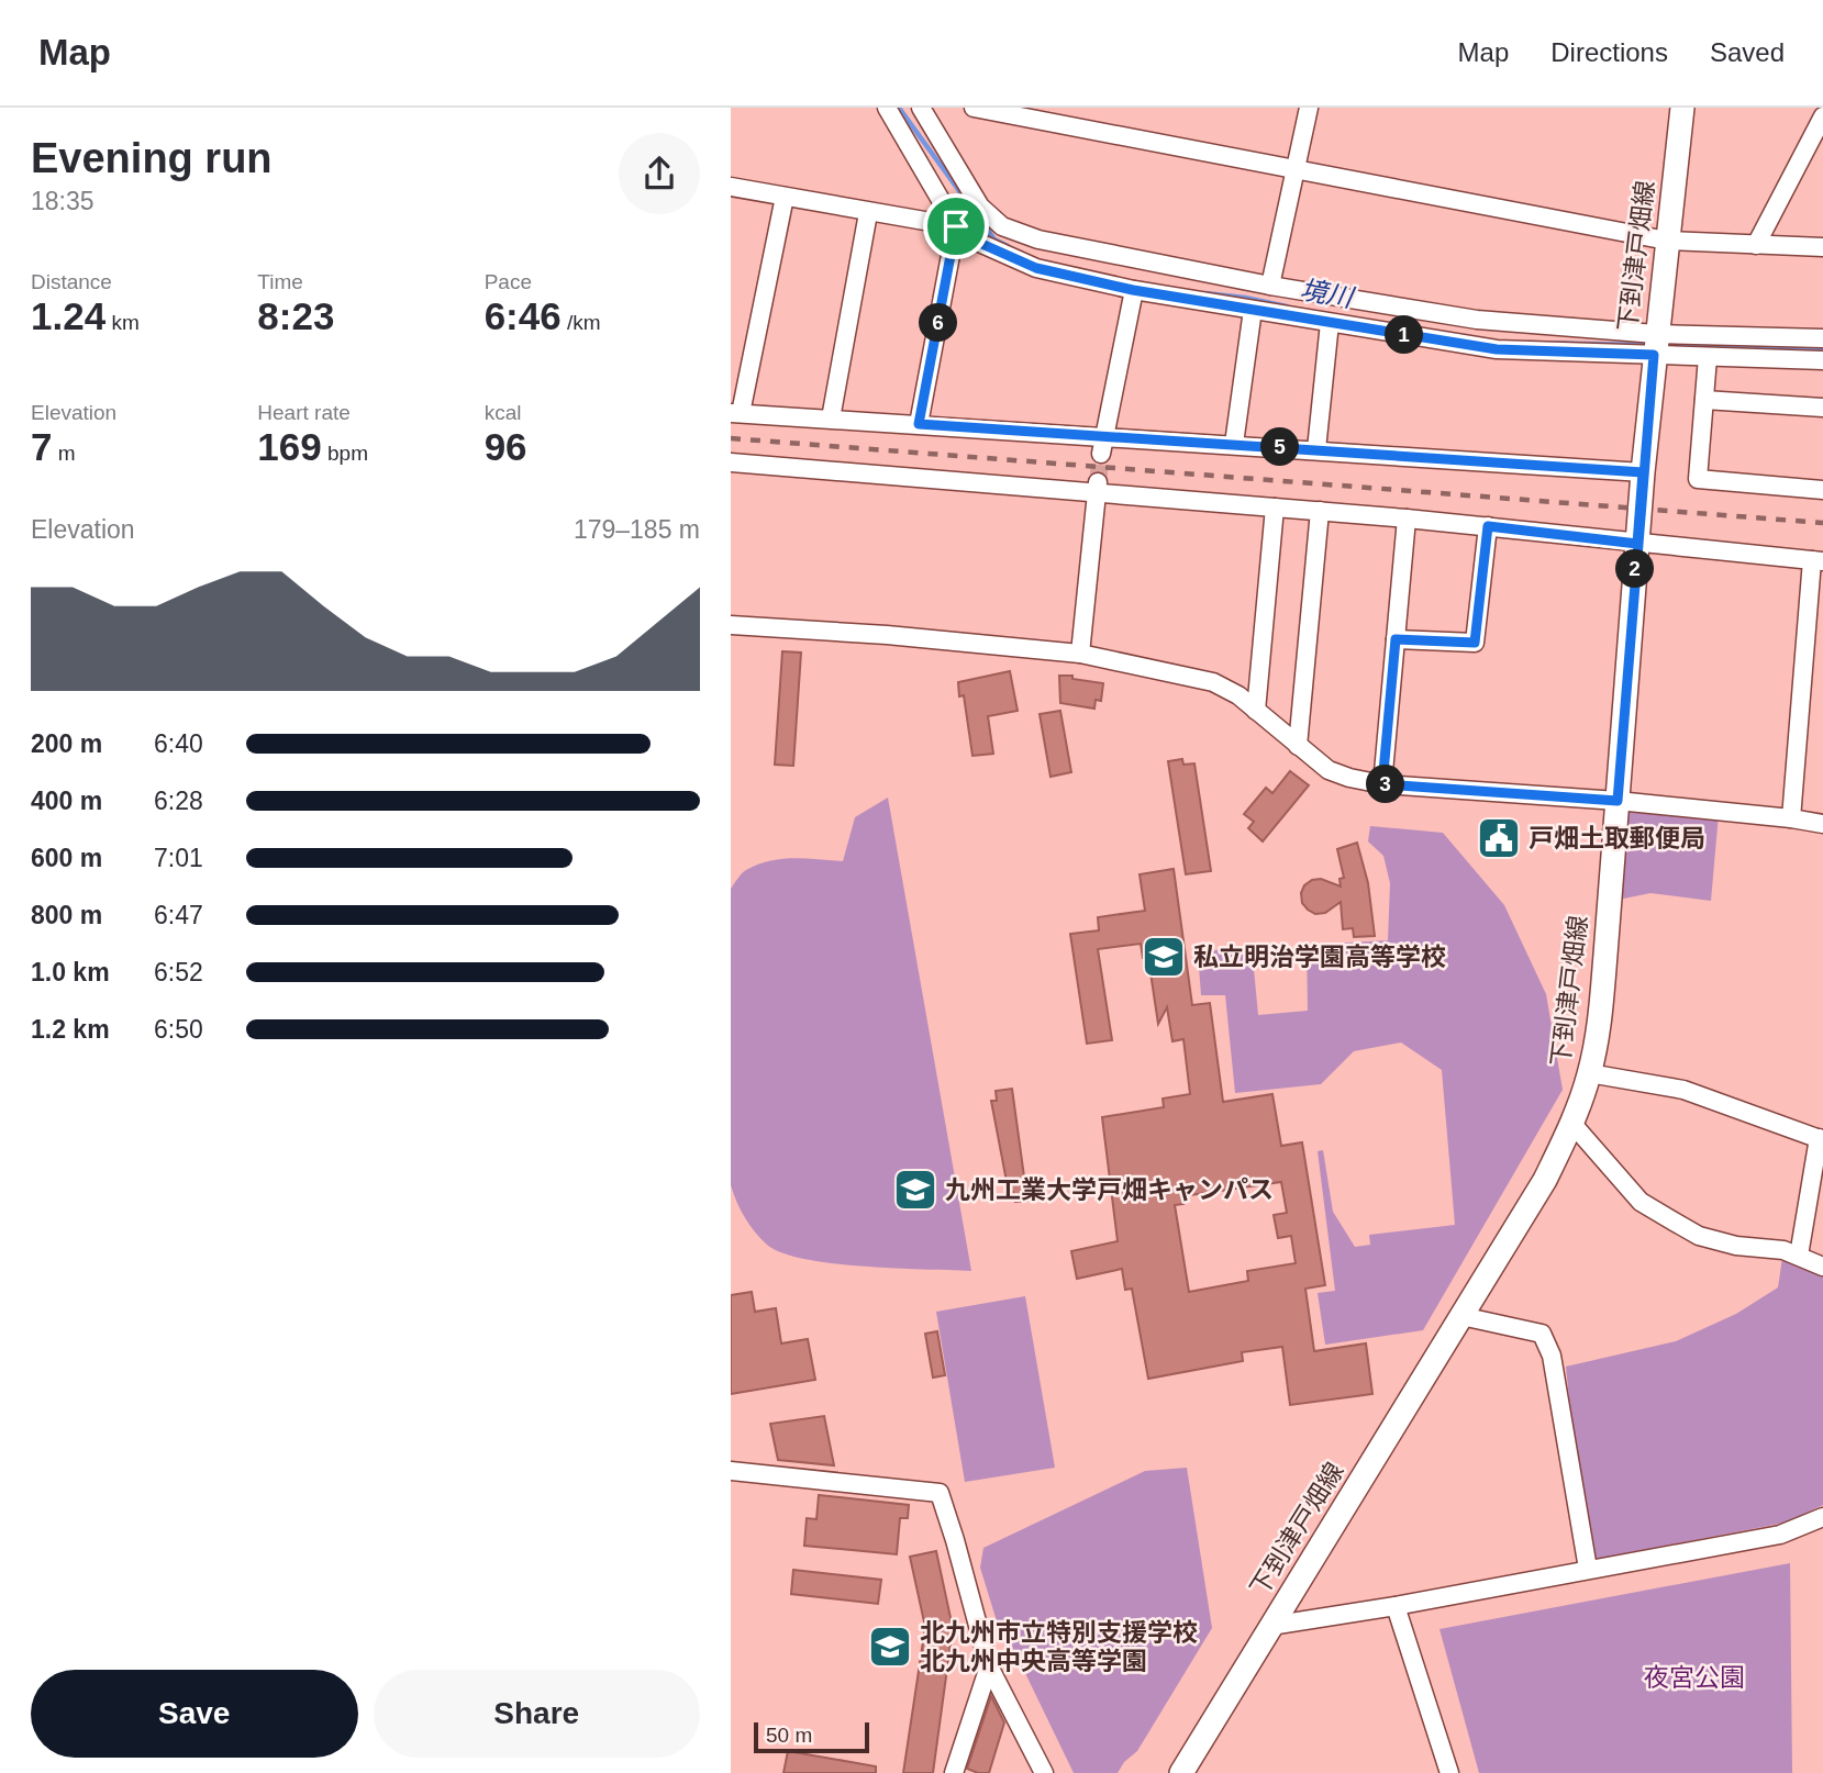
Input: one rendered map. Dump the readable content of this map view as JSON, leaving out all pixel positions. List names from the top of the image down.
{
  "streets": {
    "main road": ["下到津戸畑線"]
  },
  "water": ["境川"],
  "parks": ["夜宮公園"],
  "places": {
    "public building": ["戸畑土取郵便局"],
    "school or university": ["私立明治学園高等学校", "九州工業大学戸畑キャンパス", "北九州市立特別支援学校 北九州中央高等学園"]
  },
  "scale_bar": "50 m",
  "page": {
    "header": "Map",
    "nav": ["Map", "Directions", "Saved"],
    "heading": ["Evening run", "18:35"],
    "stats": [
      ["Distance", "1.24 km"],
      ["Time", "8:23"],
      ["Pace", "6:46 /km"],
      ["Elevation", "7 m"],
      ["Heart rate", "169 bpm"],
      ["kcal", "96"]
    ],
    "pins": [
      "6",
      "1",
      "5",
      "2",
      "3"
    ],
    "chart": ["Elevation", "179–185 m"],
    "list": [
      {
        "name": "200 m",
        "note": "6:40"
      },
      {
        "name": "400 m",
        "note": "6:28"
      },
      {
        "name": "600 m",
        "note": "7:01"
      },
      {
        "name": "800 m",
        "note": "6:47"
      },
      {
        "name": "1.0 km",
        "note": "6:52"
      },
      {
        "name": "1.2 km",
        "note": "6:50"
      }
    ],
    "buttons": ["Save", "Share"],
    "scale": "50 m"
  }
}
